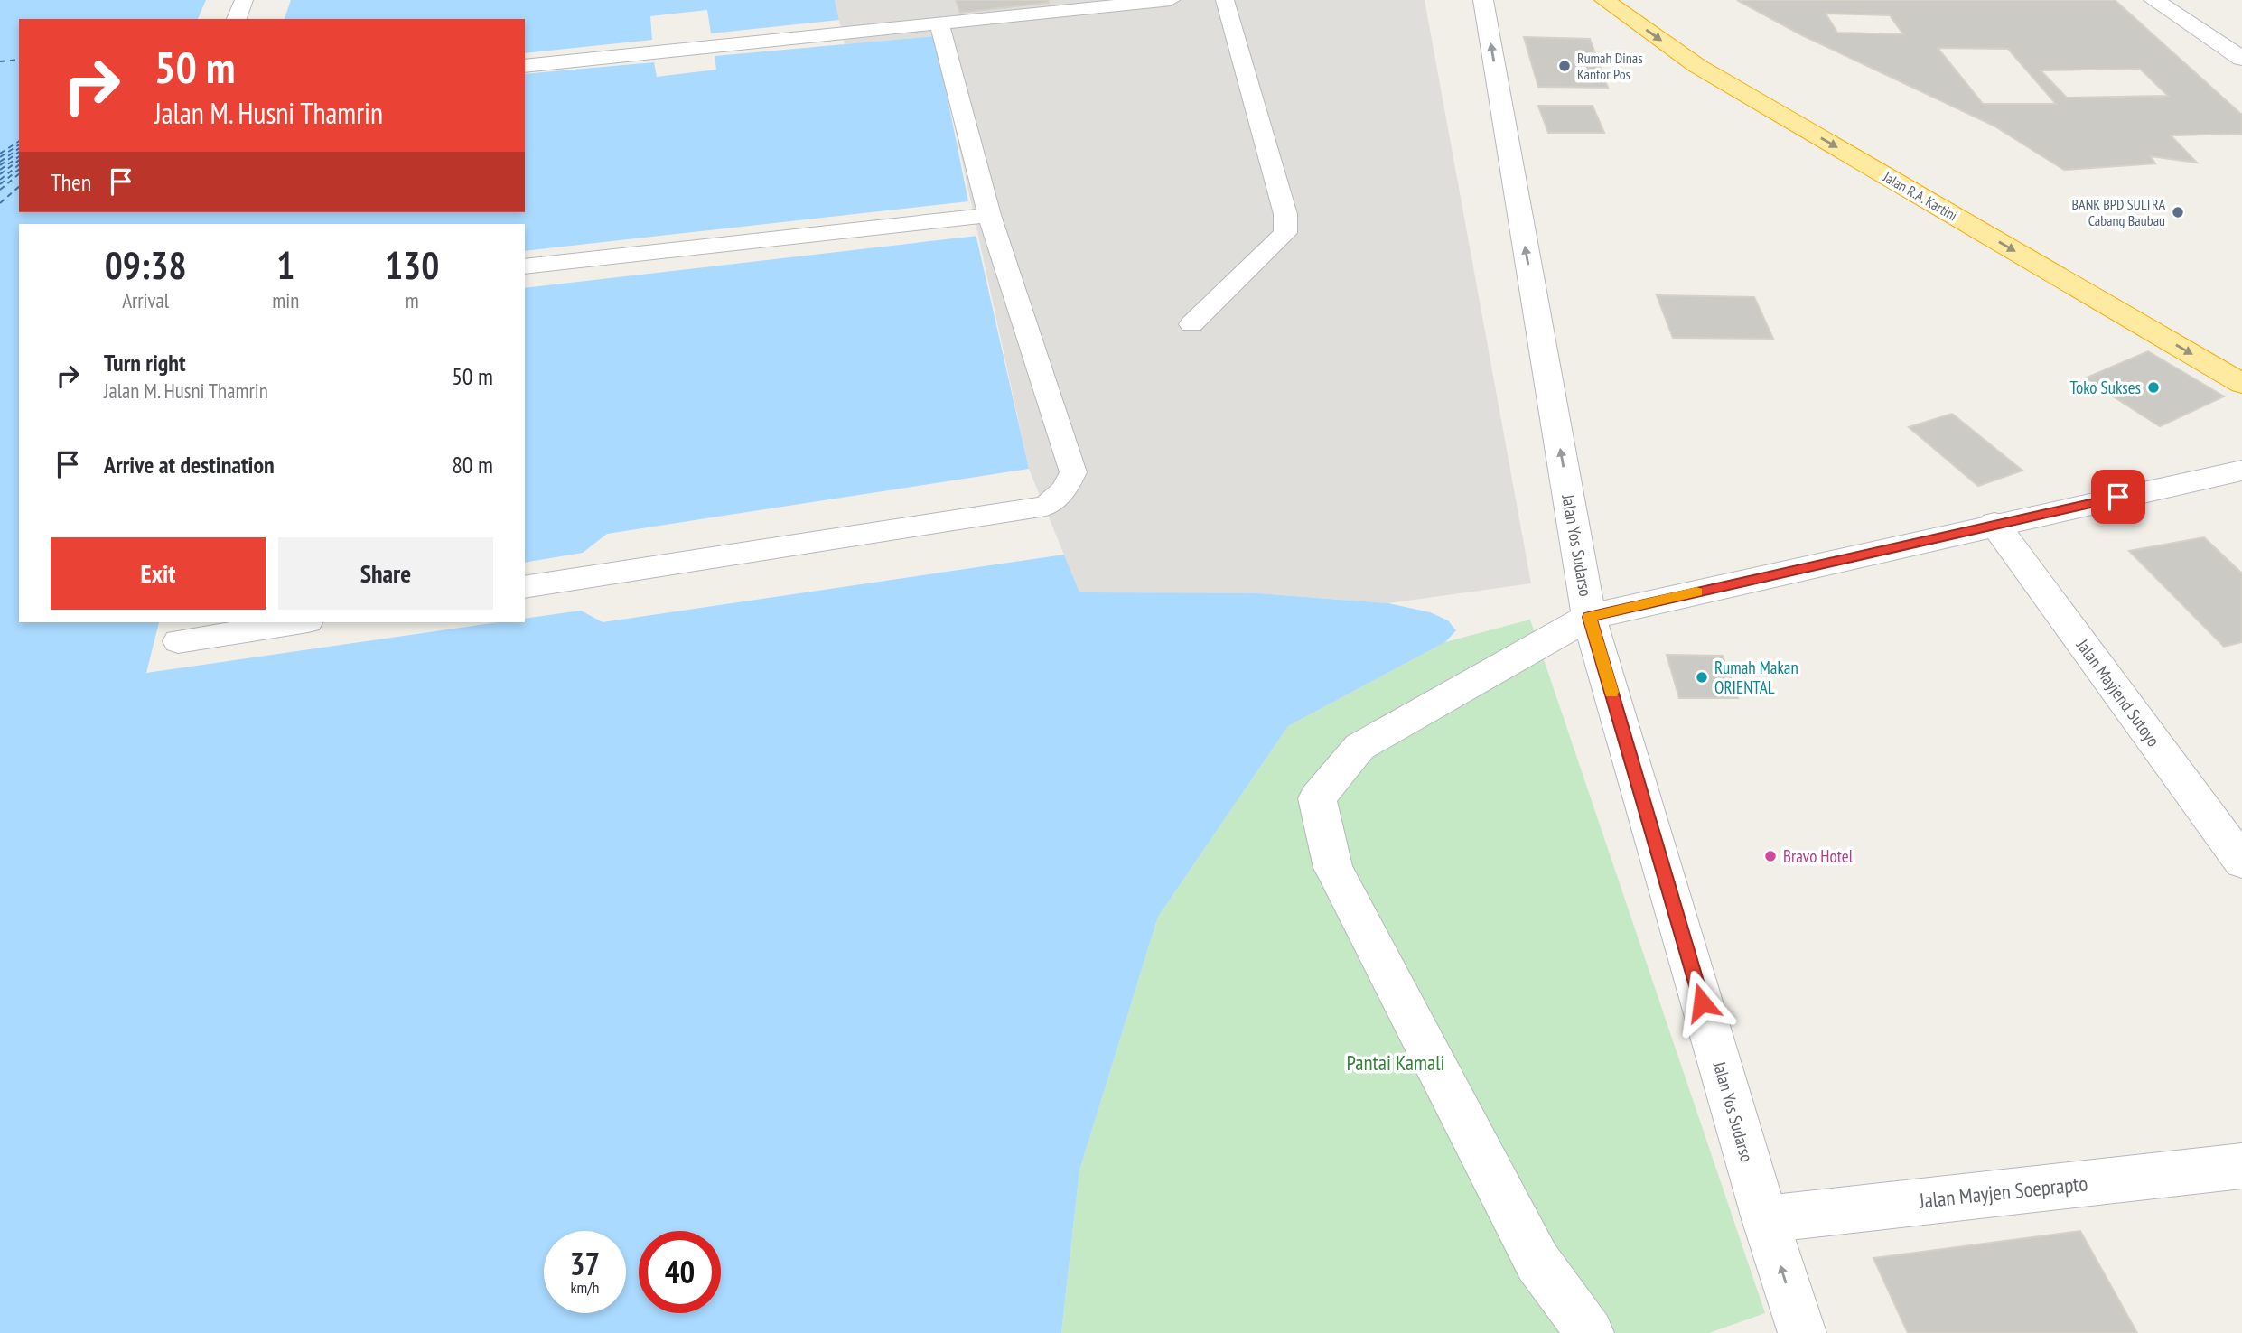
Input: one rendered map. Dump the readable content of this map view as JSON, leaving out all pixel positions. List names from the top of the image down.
{
  "streets": {
    "highway": ["Jalan R.A. Kartini"],
    "street": ["Jalan Yos Sudarso", "Jalan Mayjend Sutoyo", "Jalan Mayjen Soeprapto"]
  },
  "crossings": [
    ["Jalan Yos Sudarso", "Jalan Mayjen Soeprapto"]
  ],
  "one_way": ["Jalan R.A. Kartini", "Jalan Yos Sudarso"],
  "parks": ["Pantai Kamali"],
  "places": [
    "Rumah Dinas Kantor Pos",
    "BANK BPD SULTRA Cabang Baubau",
    "Toko Sukses",
    "Rumah Makan ORIENTAL",
    "Bravo Hotel"
  ],
  "page": {
    "turn": ["50 m", "Jalan M. Husni Thamrin"],
    "then": "Then",
    "eta": [
      "09:38",
      "Arrival",
      "1",
      "min",
      "130",
      "m"
    ],
    "list": [
      {
        "name": "Turn right",
        "note": "Jalan M. Husni Thamrin",
        "value": "50 m"
      },
      {
        "name": "Arrive at destination",
        "value": "80 m"
      }
    ],
    "buttons": ["Exit", "Share"],
    "speed": "37 km/h",
    "limit": "40"
  }
}
